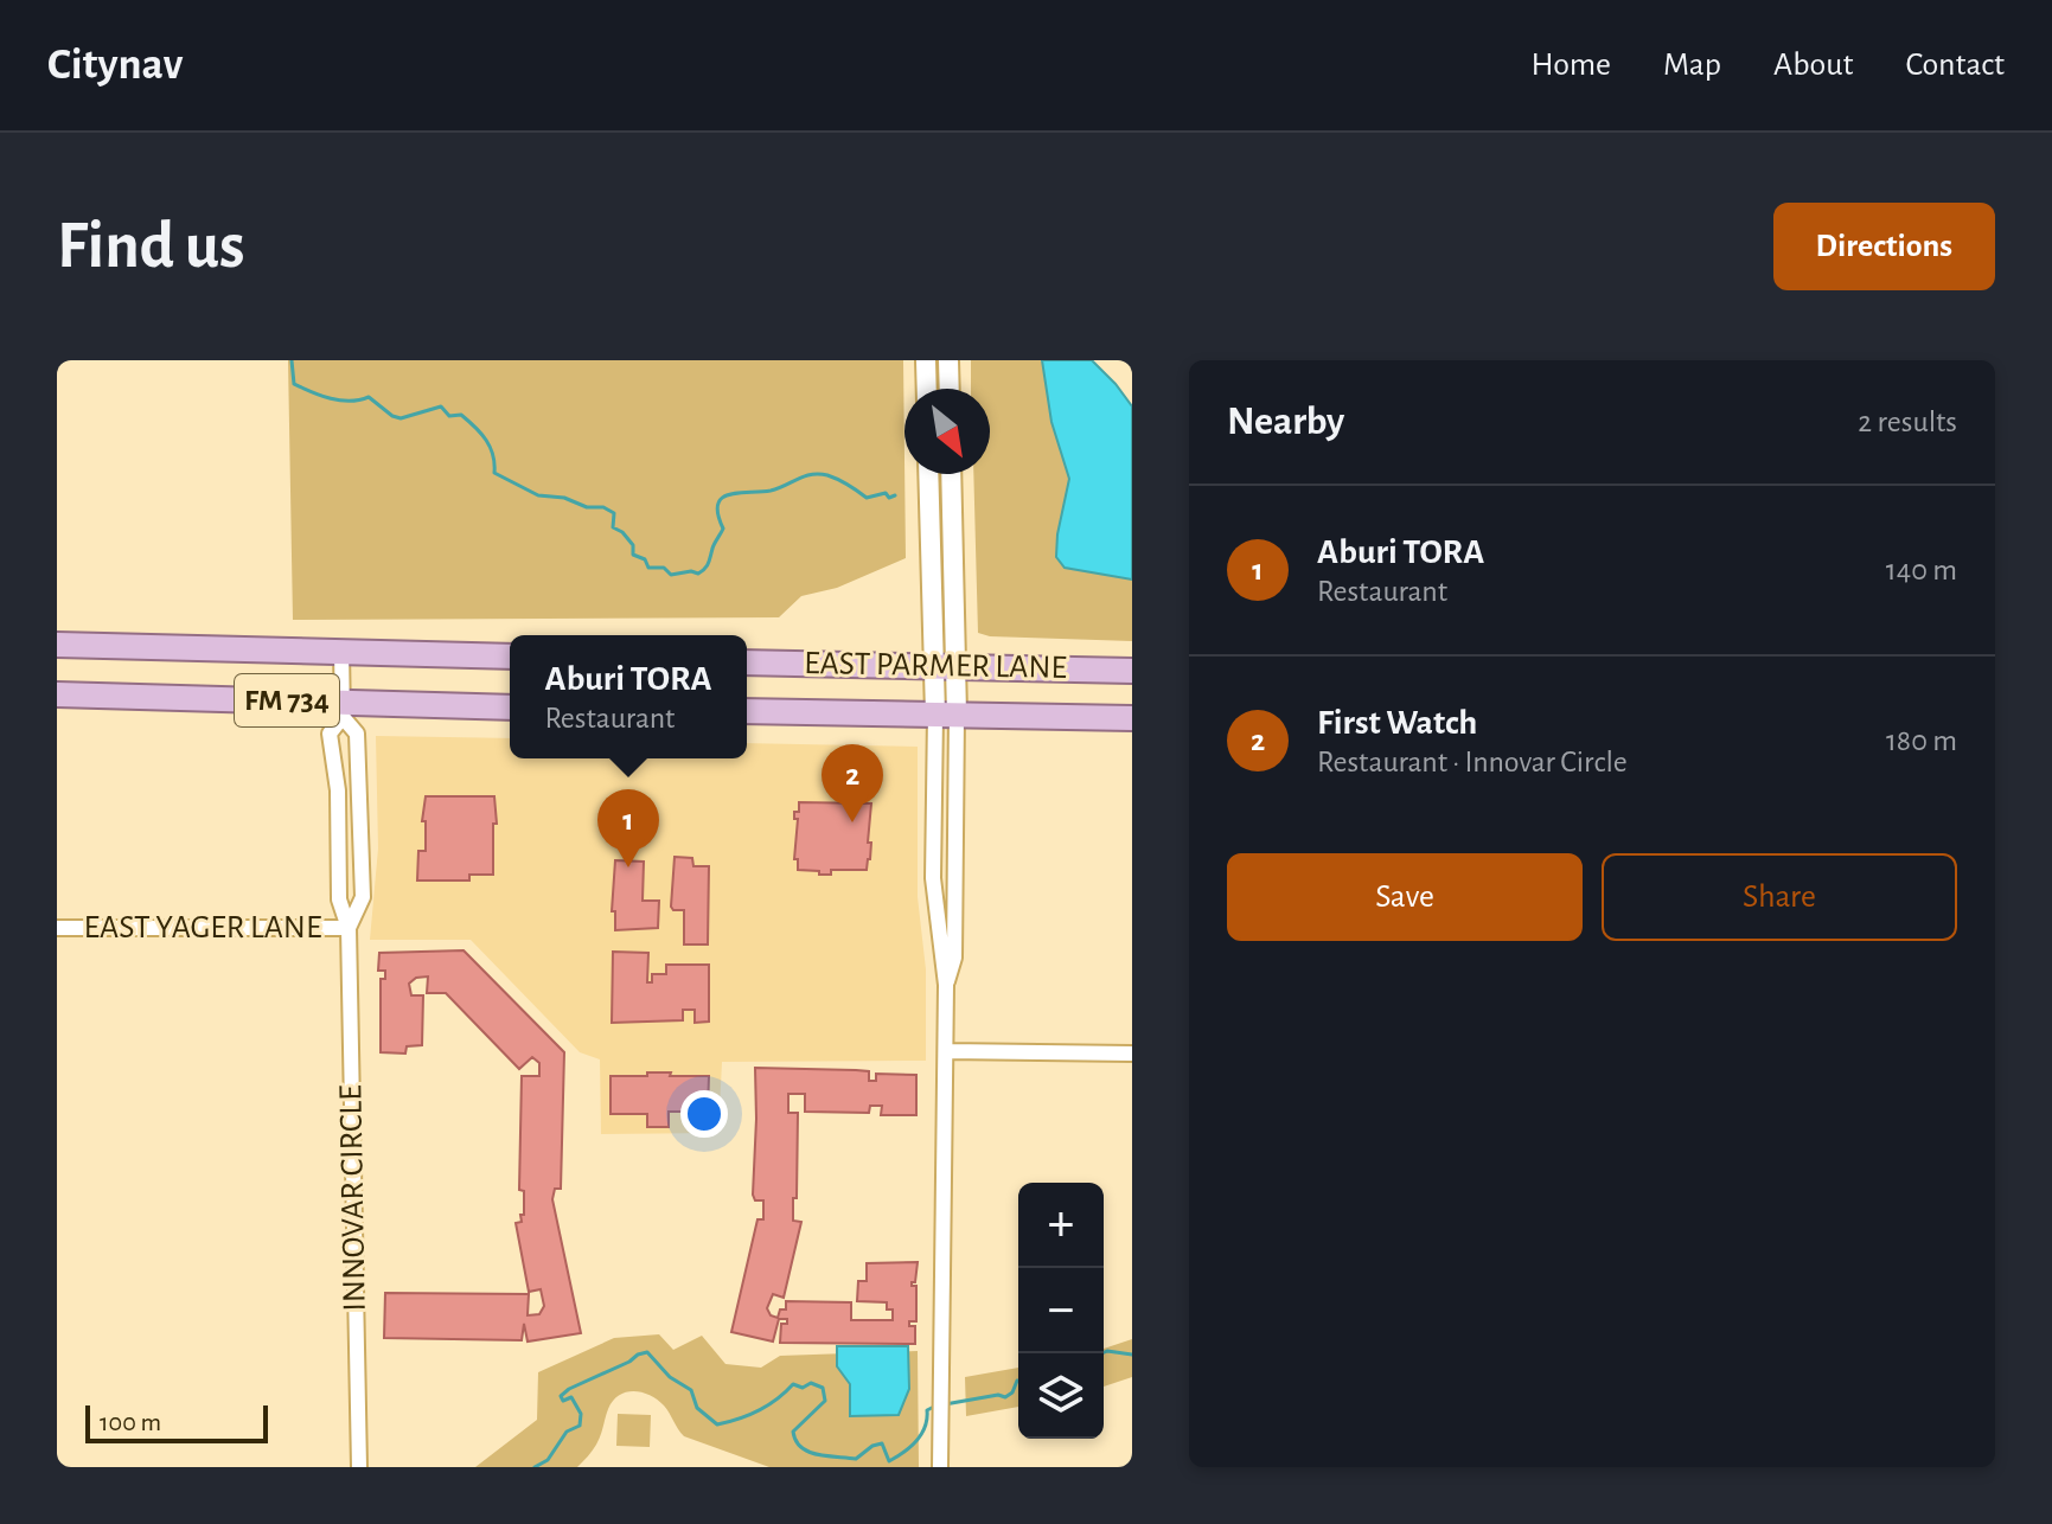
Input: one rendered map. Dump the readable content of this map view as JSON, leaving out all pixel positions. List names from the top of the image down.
{
  "streets": {
    "main road": ["EAST PARMER LANE", "FM 734"],
    "street": ["EAST YAGER LANE", "INNOVAR CIRCLE"]
  },
  "crossings": [
    ["FM 734", "INNOVAR CIRCLE"],
    ["EAST YAGER LANE", "INNOVAR CIRCLE"]
  ],
  "scale_bar": "100 m",
  "north": "bottom right",
  "page": {
    "header": "Citynav",
    "nav": [
      "Home",
      "Map",
      "About",
      "Contact"
    ],
    "buttons": [
      "Directions",
      ["Save", "Share"]
    ],
    "title": "Find us",
    "heading": ["Nearby", "2 results"],
    "list": [
      {
        "mark": "1",
        "name": "Aburi TORA",
        "note": "Restaurant",
        "value": "140 m"
      },
      {
        "mark": "2",
        "name": "First Watch",
        "note": "Restaurant · Innovar Circle",
        "value": "180 m"
      }
    ],
    "popup": ["Aburi TORA", "Restaurant"],
    "pins": ["2", "1"],
    "map_buttons": ["+", "−"],
    "scale": "100 m"
  }
}
